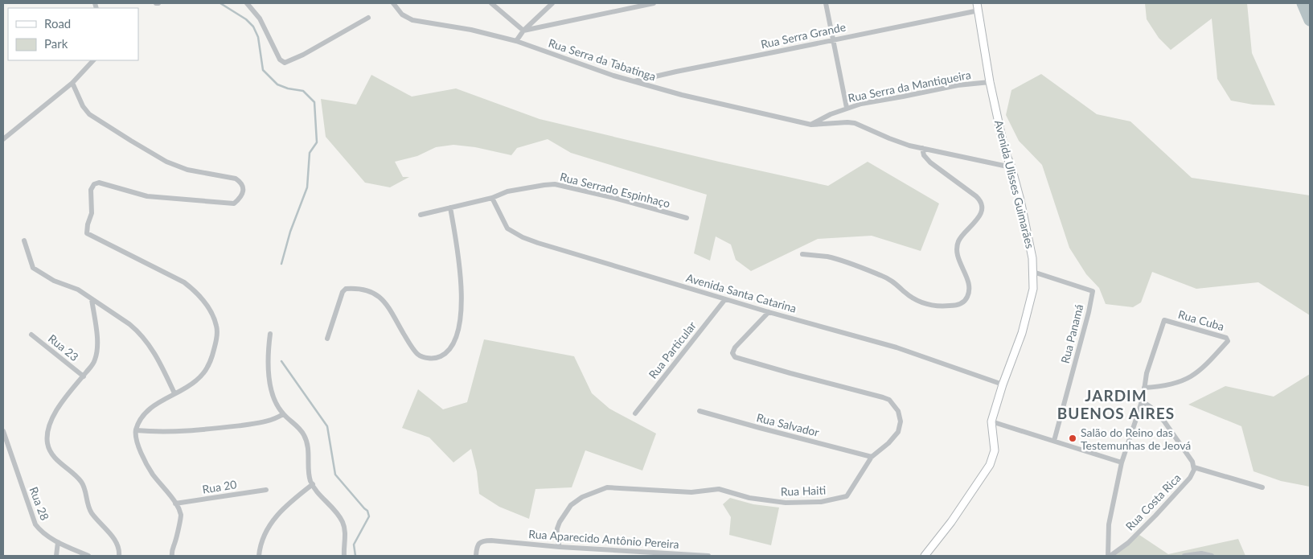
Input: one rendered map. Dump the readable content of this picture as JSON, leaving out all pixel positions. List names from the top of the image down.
{
  "streets": {
    "main road": ["Avenida Ulisses Guimarães"],
    "street": [
      "Rua Serra Grande",
      "Rua Serra da Tabatinga",
      "Rua Serra da Mantiqueira",
      "Rua Serrado Espinhaço",
      "Avenida Santa Catarina",
      "Rua Cuba",
      "Rua Panamá",
      "Rua 23",
      "Rua Particular",
      "Rua Salvador",
      "Rua 20",
      "Rua Haiti",
      "Rua Costa Rica",
      "Rua 28",
      "Rua Aparecido Antônio Pereira"
    ]
  },
  "crossings": [
    ["Rua Serra Grande", "Rua Serra da Tabatinga"],
    ["Rua Serra Grande", "Avenida Ulisses Guimarães"],
    ["Rua Serra da Tabatinga", "Rua Serra da Mantiqueira"],
    ["Rua Serra da Tabatinga", "Avenida Ulisses Guimarães"],
    ["Rua Serra da Mantiqueira", "Avenida Ulisses Guimarães"],
    ["Avenida Ulisses Guimarães", "Avenida Santa Catarina"],
    ["Avenida Ulisses Guimarães", "Rua Panamá"],
    ["Rua Serrado Espinhaço", "Avenida Santa Catarina"],
    ["Avenida Santa Catarina", "Rua Particular"],
    ["Avenida Santa Catarina", "Rua Haiti"],
    ["Rua Salvador", "Rua Haiti"],
    ["Rua Haiti", "Rua Aparecido Antônio Pereira"]
  ],
  "districts": ["JARDIM BUENOS AIRES"],
  "places": ["Salão do Reino das Testemunhas de Jeová"],
  "legend": ["Road", "Park"]
}
